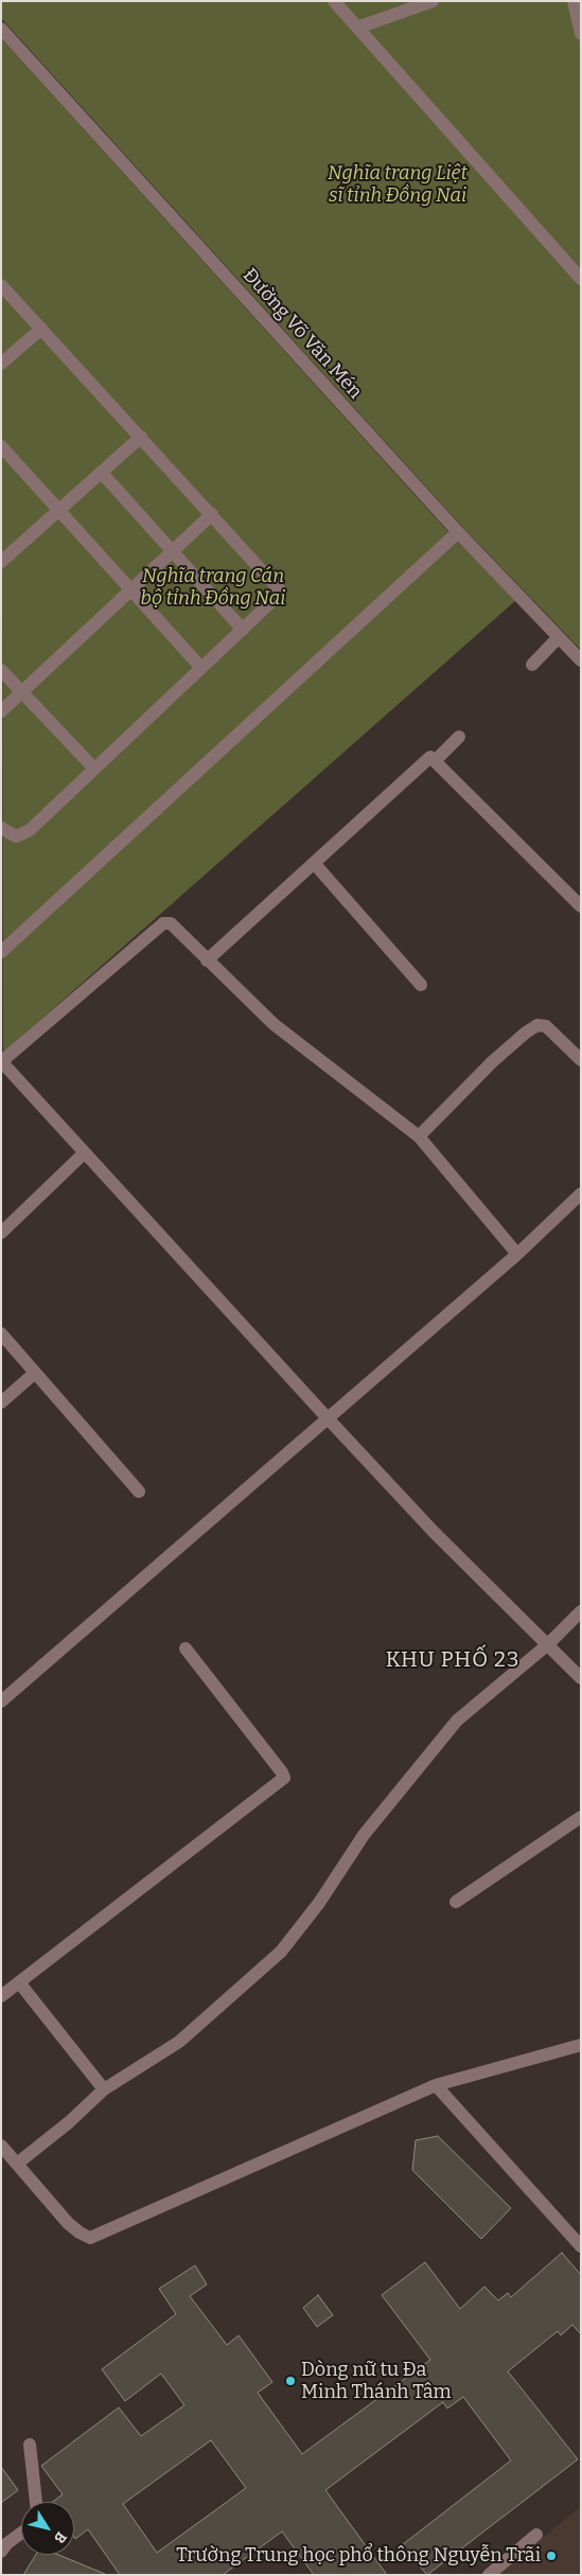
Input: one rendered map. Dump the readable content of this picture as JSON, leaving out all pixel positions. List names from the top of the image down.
{
  "streets": {
    "street": ["Đường Võ Văn Mén"]
  },
  "districts": ["KHU PHỐ 23"],
  "parks": ["Nghĩa trang Liệt sĩ tỉnh Đồng Nai", "Nghĩa trang Cán bộ tỉnh Đồng Nai"],
  "places": ["Dòng nữ tu Đa Minh Thánh Tâm", "Trường Trung học phổ thông Nguyễn Trãi"],
  "north": "bottom right"
}
